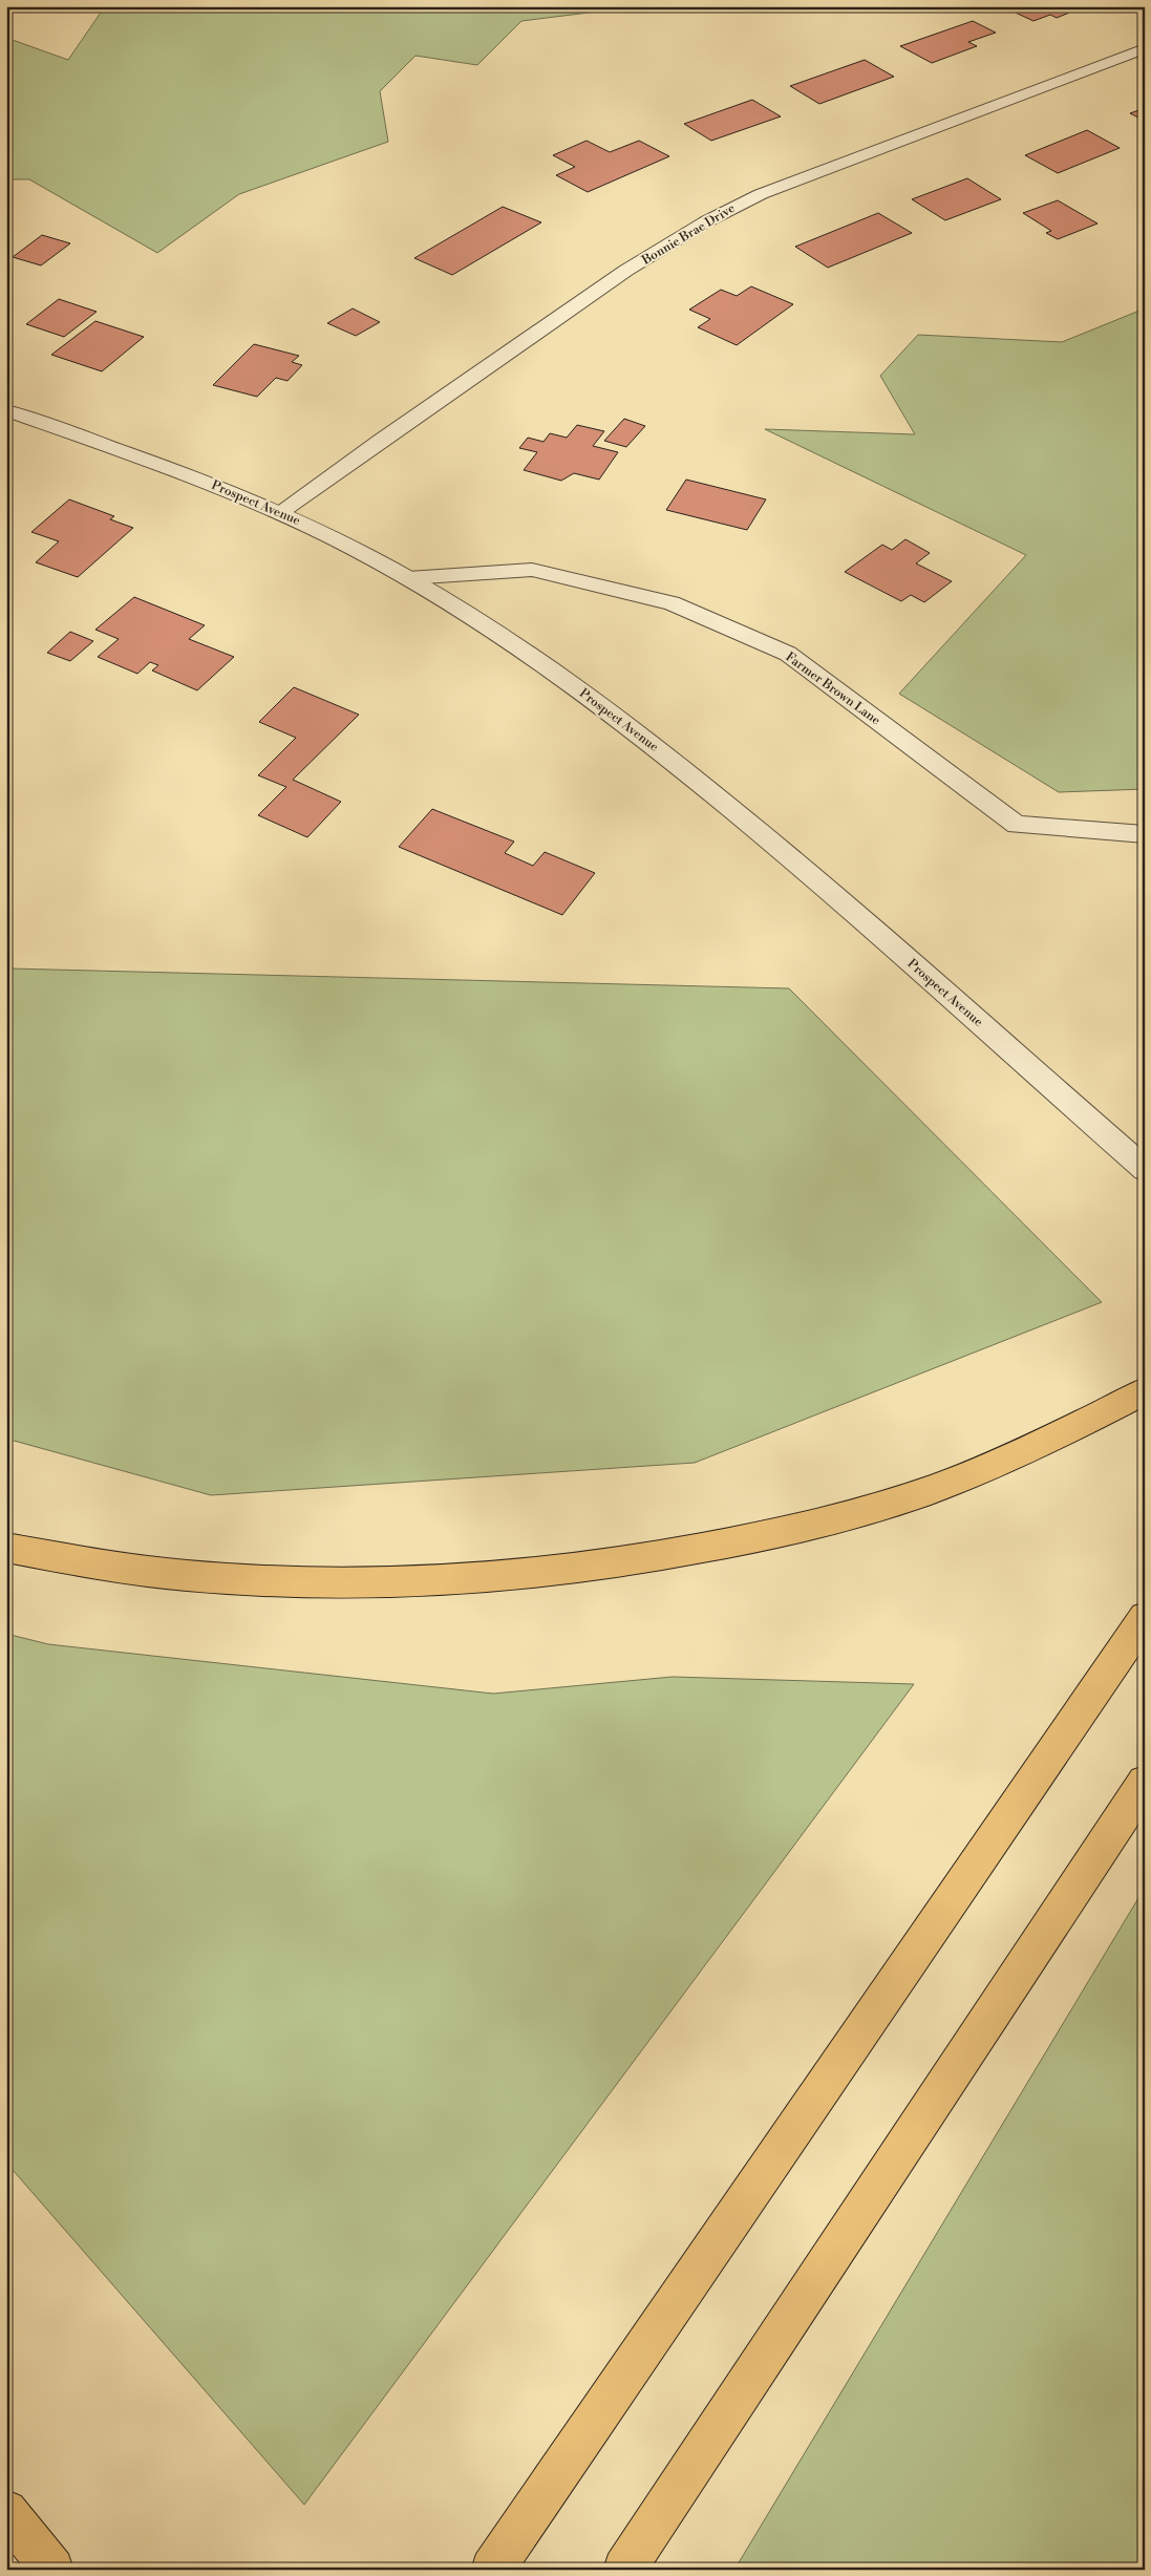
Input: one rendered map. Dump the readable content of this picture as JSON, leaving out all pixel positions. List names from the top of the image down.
{
  "streets": {
    "street": ["Bonnie Brae Drive", "Prospect Avenue", "Farmer Brown Lane"]
  },
  "crossings": [
    ["Bonnie Brae Drive", "Prospect Avenue"],
    ["Prospect Avenue", "Farmer Brown Lane"]
  ]
}
